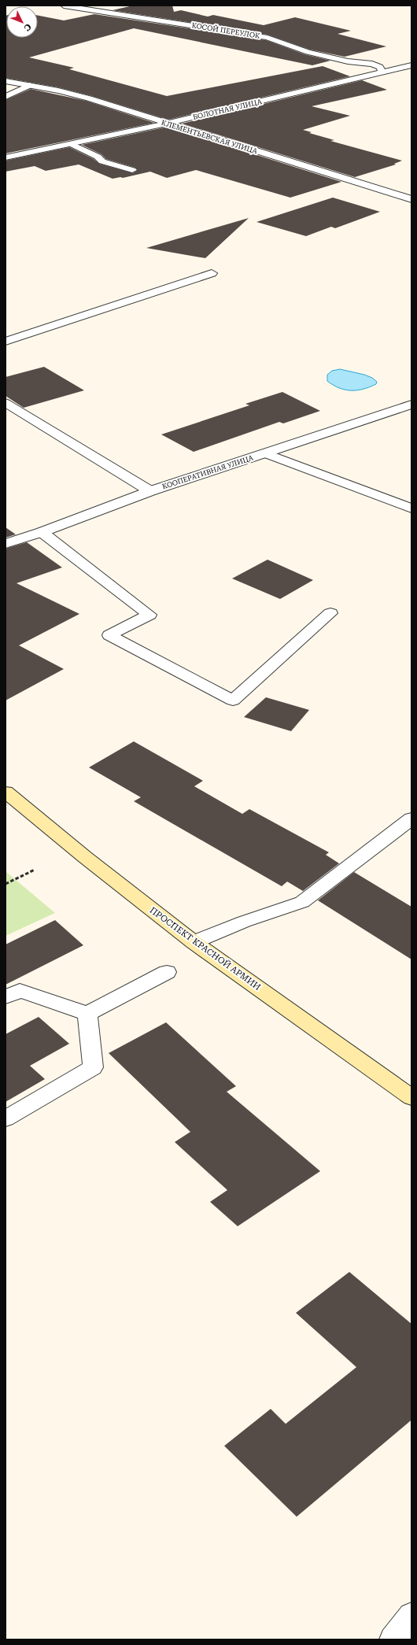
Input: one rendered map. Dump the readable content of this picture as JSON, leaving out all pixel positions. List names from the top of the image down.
{
  "streets": {
    "main road": ["ПРОСПЕКТ КРАСНОЙ АРМИИ"],
    "street": [
      "КОСОЙ ПЕРЕУЛОК",
      "БОЛОТНАЯ УЛИЦА",
      "КЛЕМЕНТЬЕВСКАЯ УЛИЦА",
      "КООПЕРАТИВНАЯ УЛИЦА"
    ]
  },
  "crossings": [
    ["КОСОЙ ПЕРЕУЛОК", "БОЛОТНАЯ УЛИЦА"],
    ["БОЛОТНАЯ УЛИЦА", "КЛЕМЕНТЬЕВСКАЯ УЛИЦА"]
  ],
  "north": "bottom right"
}
